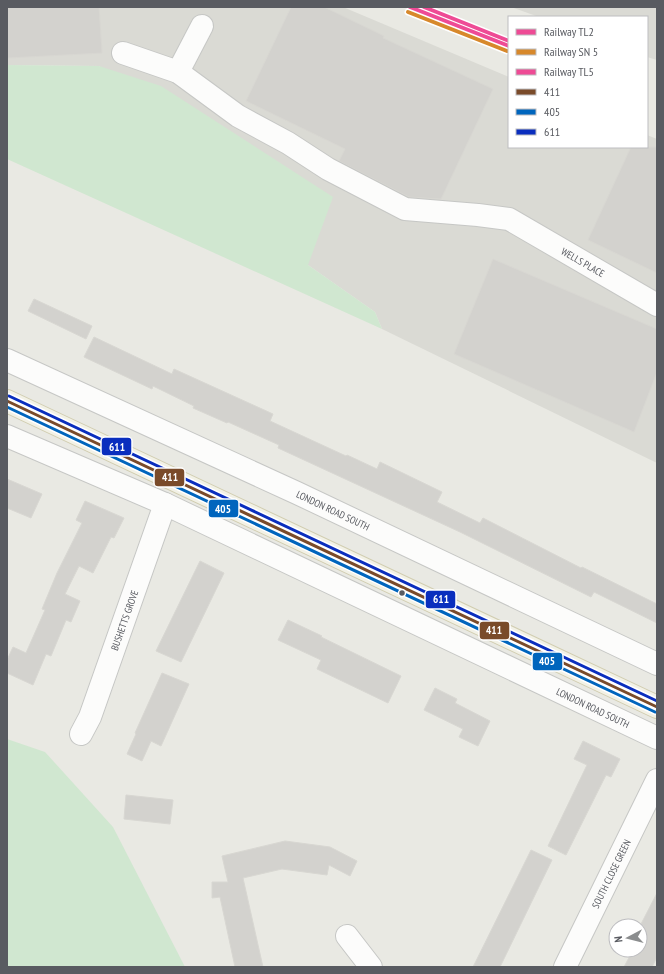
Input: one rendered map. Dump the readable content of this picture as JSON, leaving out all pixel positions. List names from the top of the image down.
{
  "streets": {
    "street": [
      "WELLS PLACE",
      "LONDON ROAD SOUTH",
      "BUSHETTS GROVE",
      "SOUTH CLOSE GREEN"
    ]
  },
  "crossings": [
    ["LONDON ROAD SOUTH", "BUSHETTS GROVE"]
  ],
  "lines": [
    "rail line TL2",
    "rail line TL5",
    "transit line 611",
    "transit line 411",
    "transit line 405"
  ],
  "legend": [
    "Railway TL2",
    "Railway SN 5",
    "Railway TL5",
    "411",
    "405",
    "611"
  ],
  "north": "left"
}
